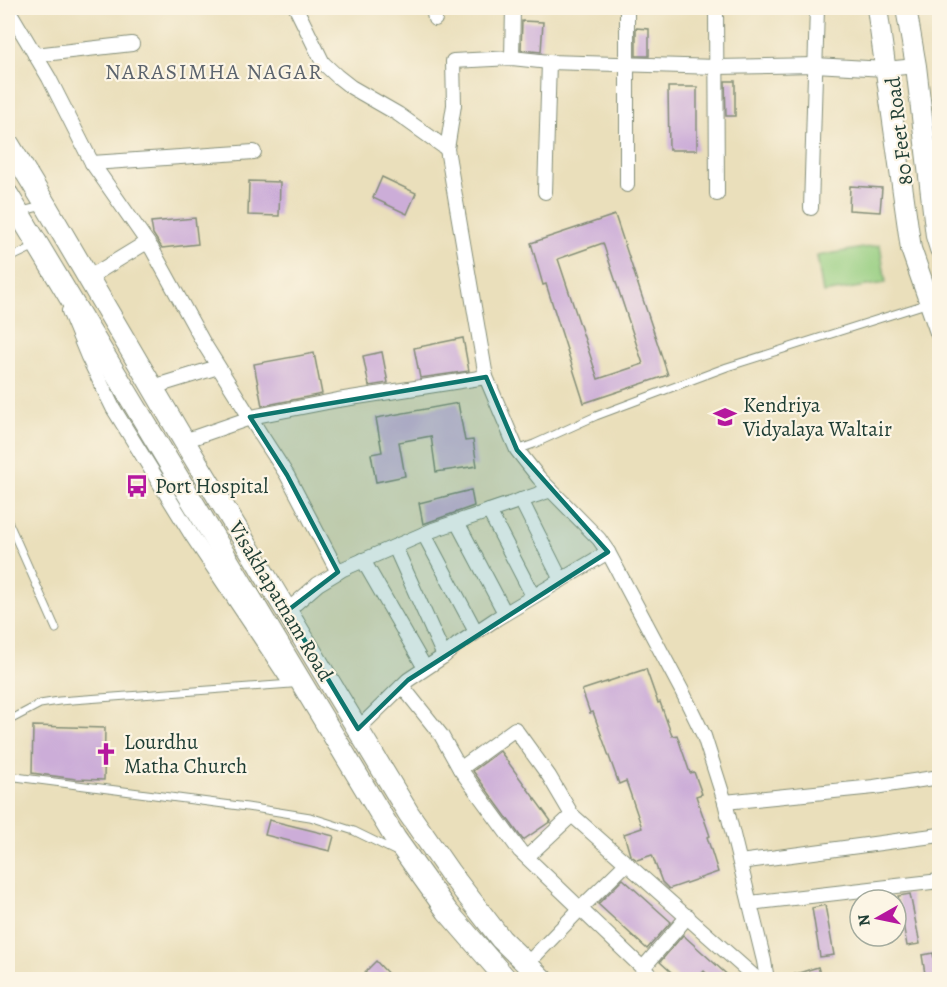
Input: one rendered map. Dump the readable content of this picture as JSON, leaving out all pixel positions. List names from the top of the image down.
{
  "streets": {
    "main road": ["Visakhapatnam Road"],
    "street": ["80 Feet Road"]
  },
  "districts": ["NARASIMHA NAGAR"],
  "places": {
    "school or university": ["Kendriya Vidyalaya Waltair"],
    "bus stop": ["Port Hospital"],
    "church": ["Lourdhu Matha Church"]
  },
  "north": "left"
}
